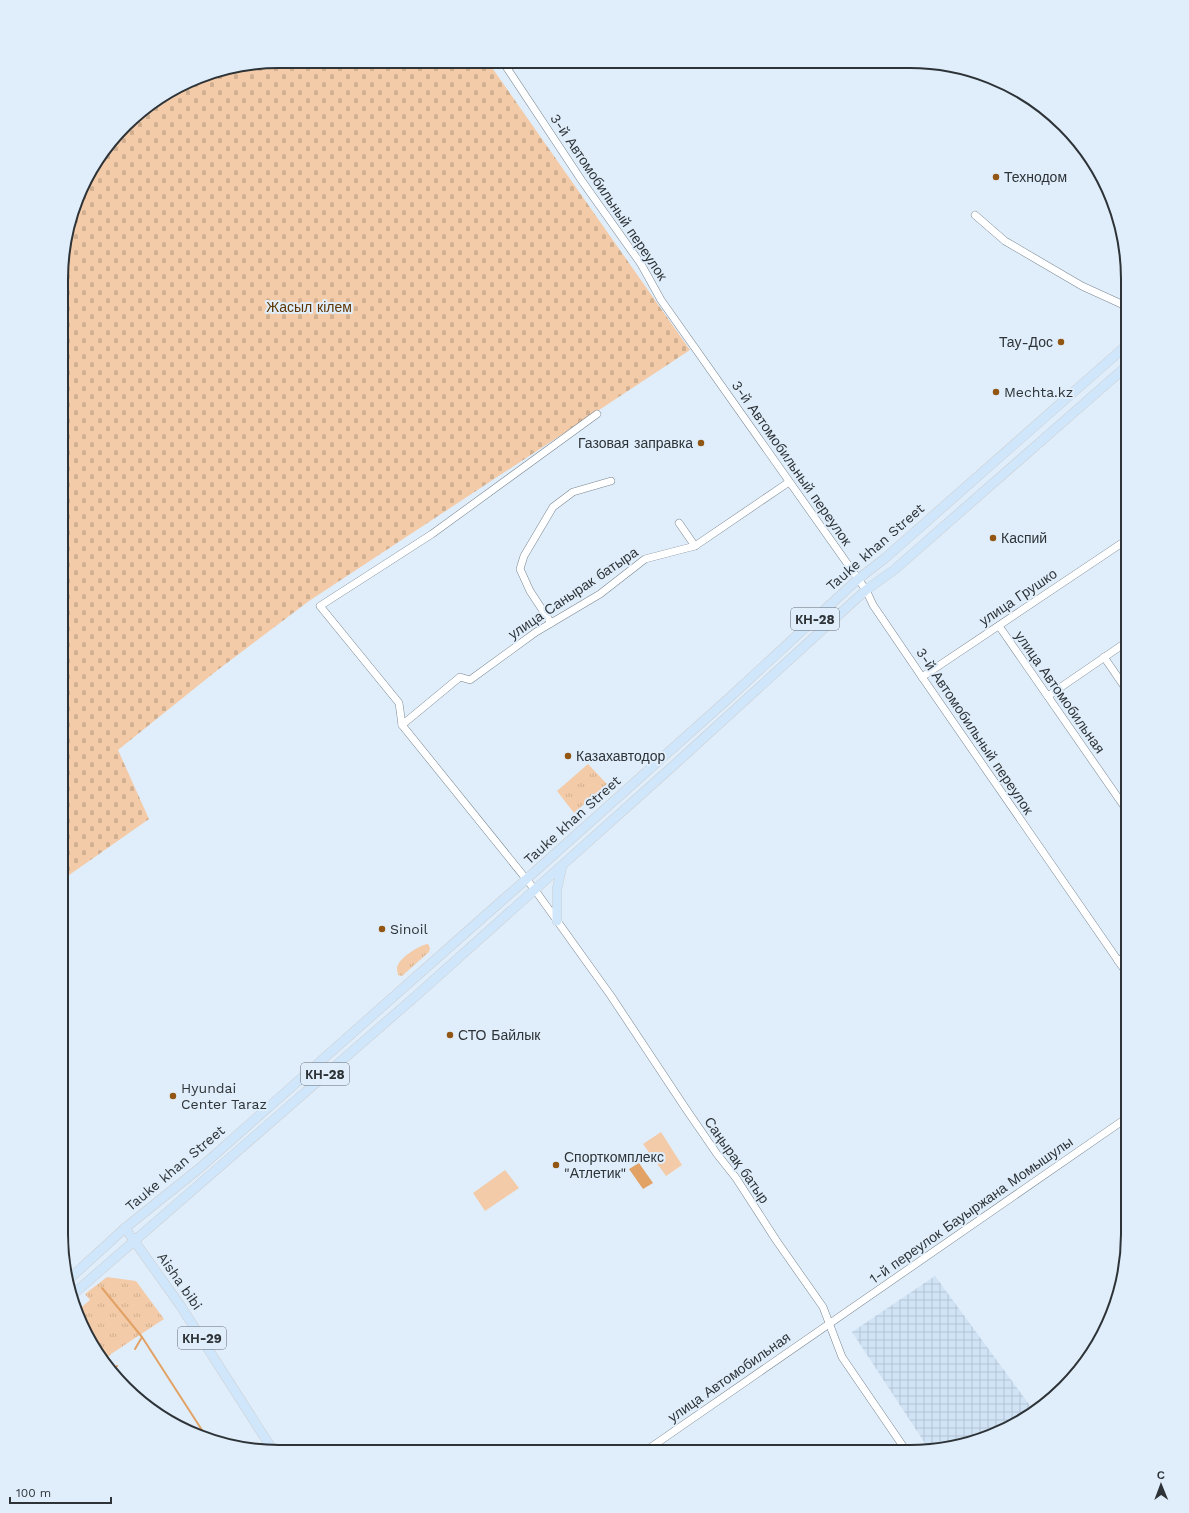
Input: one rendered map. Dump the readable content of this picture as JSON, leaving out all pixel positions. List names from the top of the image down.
{
  "streets": {
    "main road": [
      "Tauke khan Street",
      "КН-28",
      "Aisha bibi",
      "КН-29"
    ],
    "street": [
      "3-й Автомобильный переулок",
      "улица Санырак батыра",
      "улица Грушко",
      "улица Автомобильная",
      "Саңырақ батыр",
      "1-й переулок Бауыржана Момышулы"
    ]
  },
  "crossings": [
    ["3-й Автомобильный переулок", "Tauke khan Street"],
    ["3-й Автомобильный переулок", "улица Санырак батыра"],
    ["3-й Автомобильный переулок", "улица Грушко"],
    ["Tauke khan Street", "Саңырақ батыр"],
    ["Tauke khan Street", "Aisha bibi"],
    ["улица Санырак батыра", "Саңырақ батыр"],
    ["улица Грушко", "улица Автомобильная"],
    ["улица Автомобильная", "Саңырақ батыр"],
    ["улица Автомобильная", "1-й переулок Бауыржана Момышулы"],
    ["Саңырақ батыр", "1-й переулок Бауыржана Момышулы"]
  ],
  "parks": ["Жасыл кілем"],
  "places": [
    "Технодом",
    "Тау-Дос",
    "Mechta.kz",
    "Газовая заправка",
    "Каспий",
    "Казахавтодор",
    "Sinoil",
    "СТО Байлык",
    "Hyundai Center Taraz",
    "Спорткомплекс \"Атлетик\""
  ],
  "scale_bar": "100 m",
  "north": "top"
}
